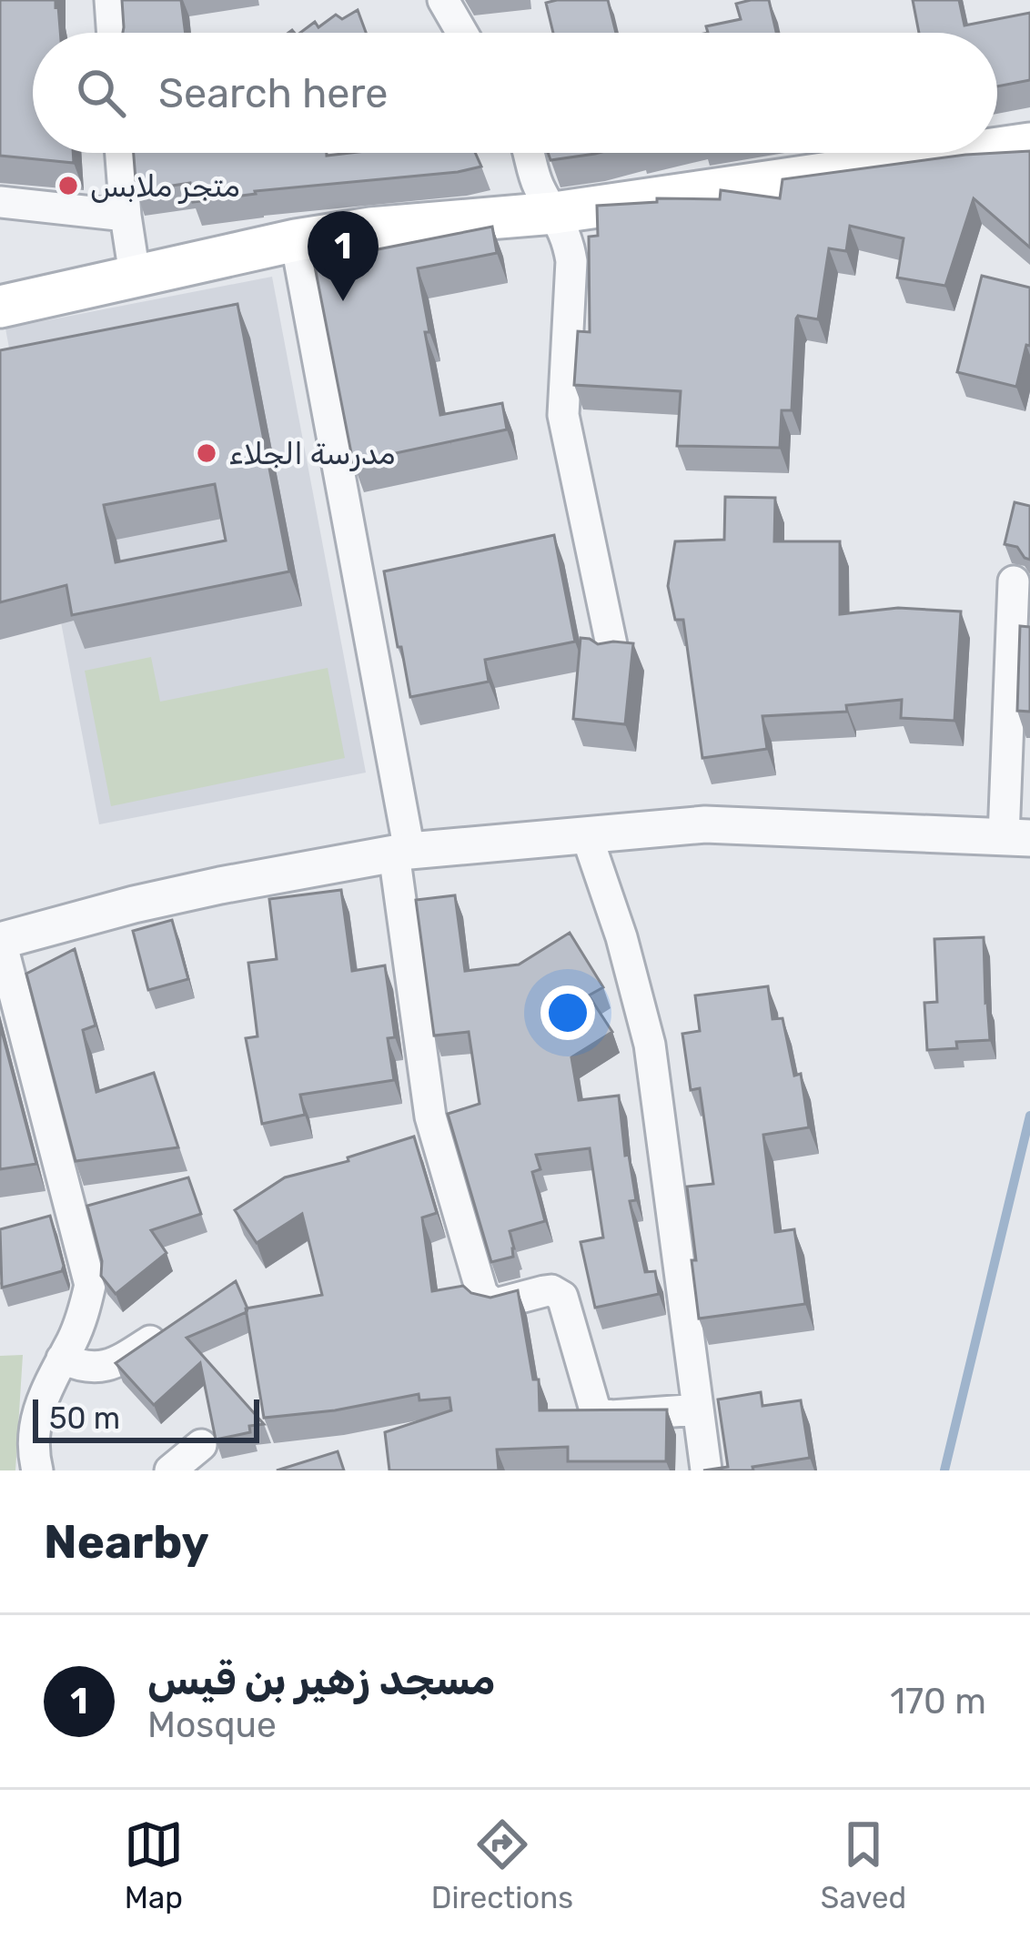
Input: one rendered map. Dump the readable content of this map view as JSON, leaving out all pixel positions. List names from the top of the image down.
{
  "places": ["متجر ملابس", "مدرسة الجلاء"],
  "scale_bar": "50 m",
  "page": {
    "search": "Search here",
    "pins": "1",
    "scale": "50 m",
    "heading": "Nearby",
    "list": [
      {
        "mark": "1",
        "name": "مسجد زهير بن قيس",
        "note": "Mosque",
        "value": "170 m"
      }
    ],
    "nav": ["Map", "Directions", "Saved"]
  }
}
